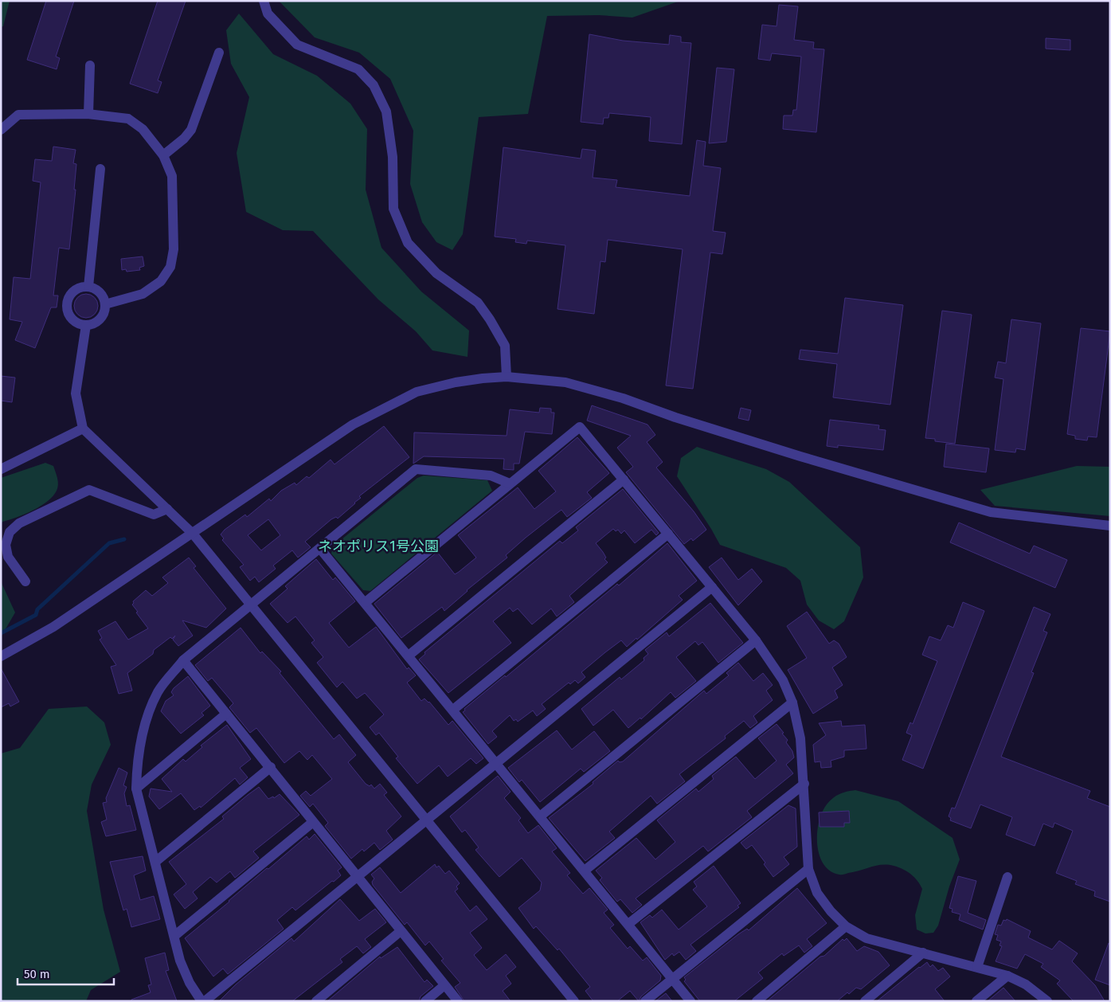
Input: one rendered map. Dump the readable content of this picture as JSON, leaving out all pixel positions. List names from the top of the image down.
{
  "parks": ["ネオポリス1号公園"],
  "scale_bar": "50 m"
}
